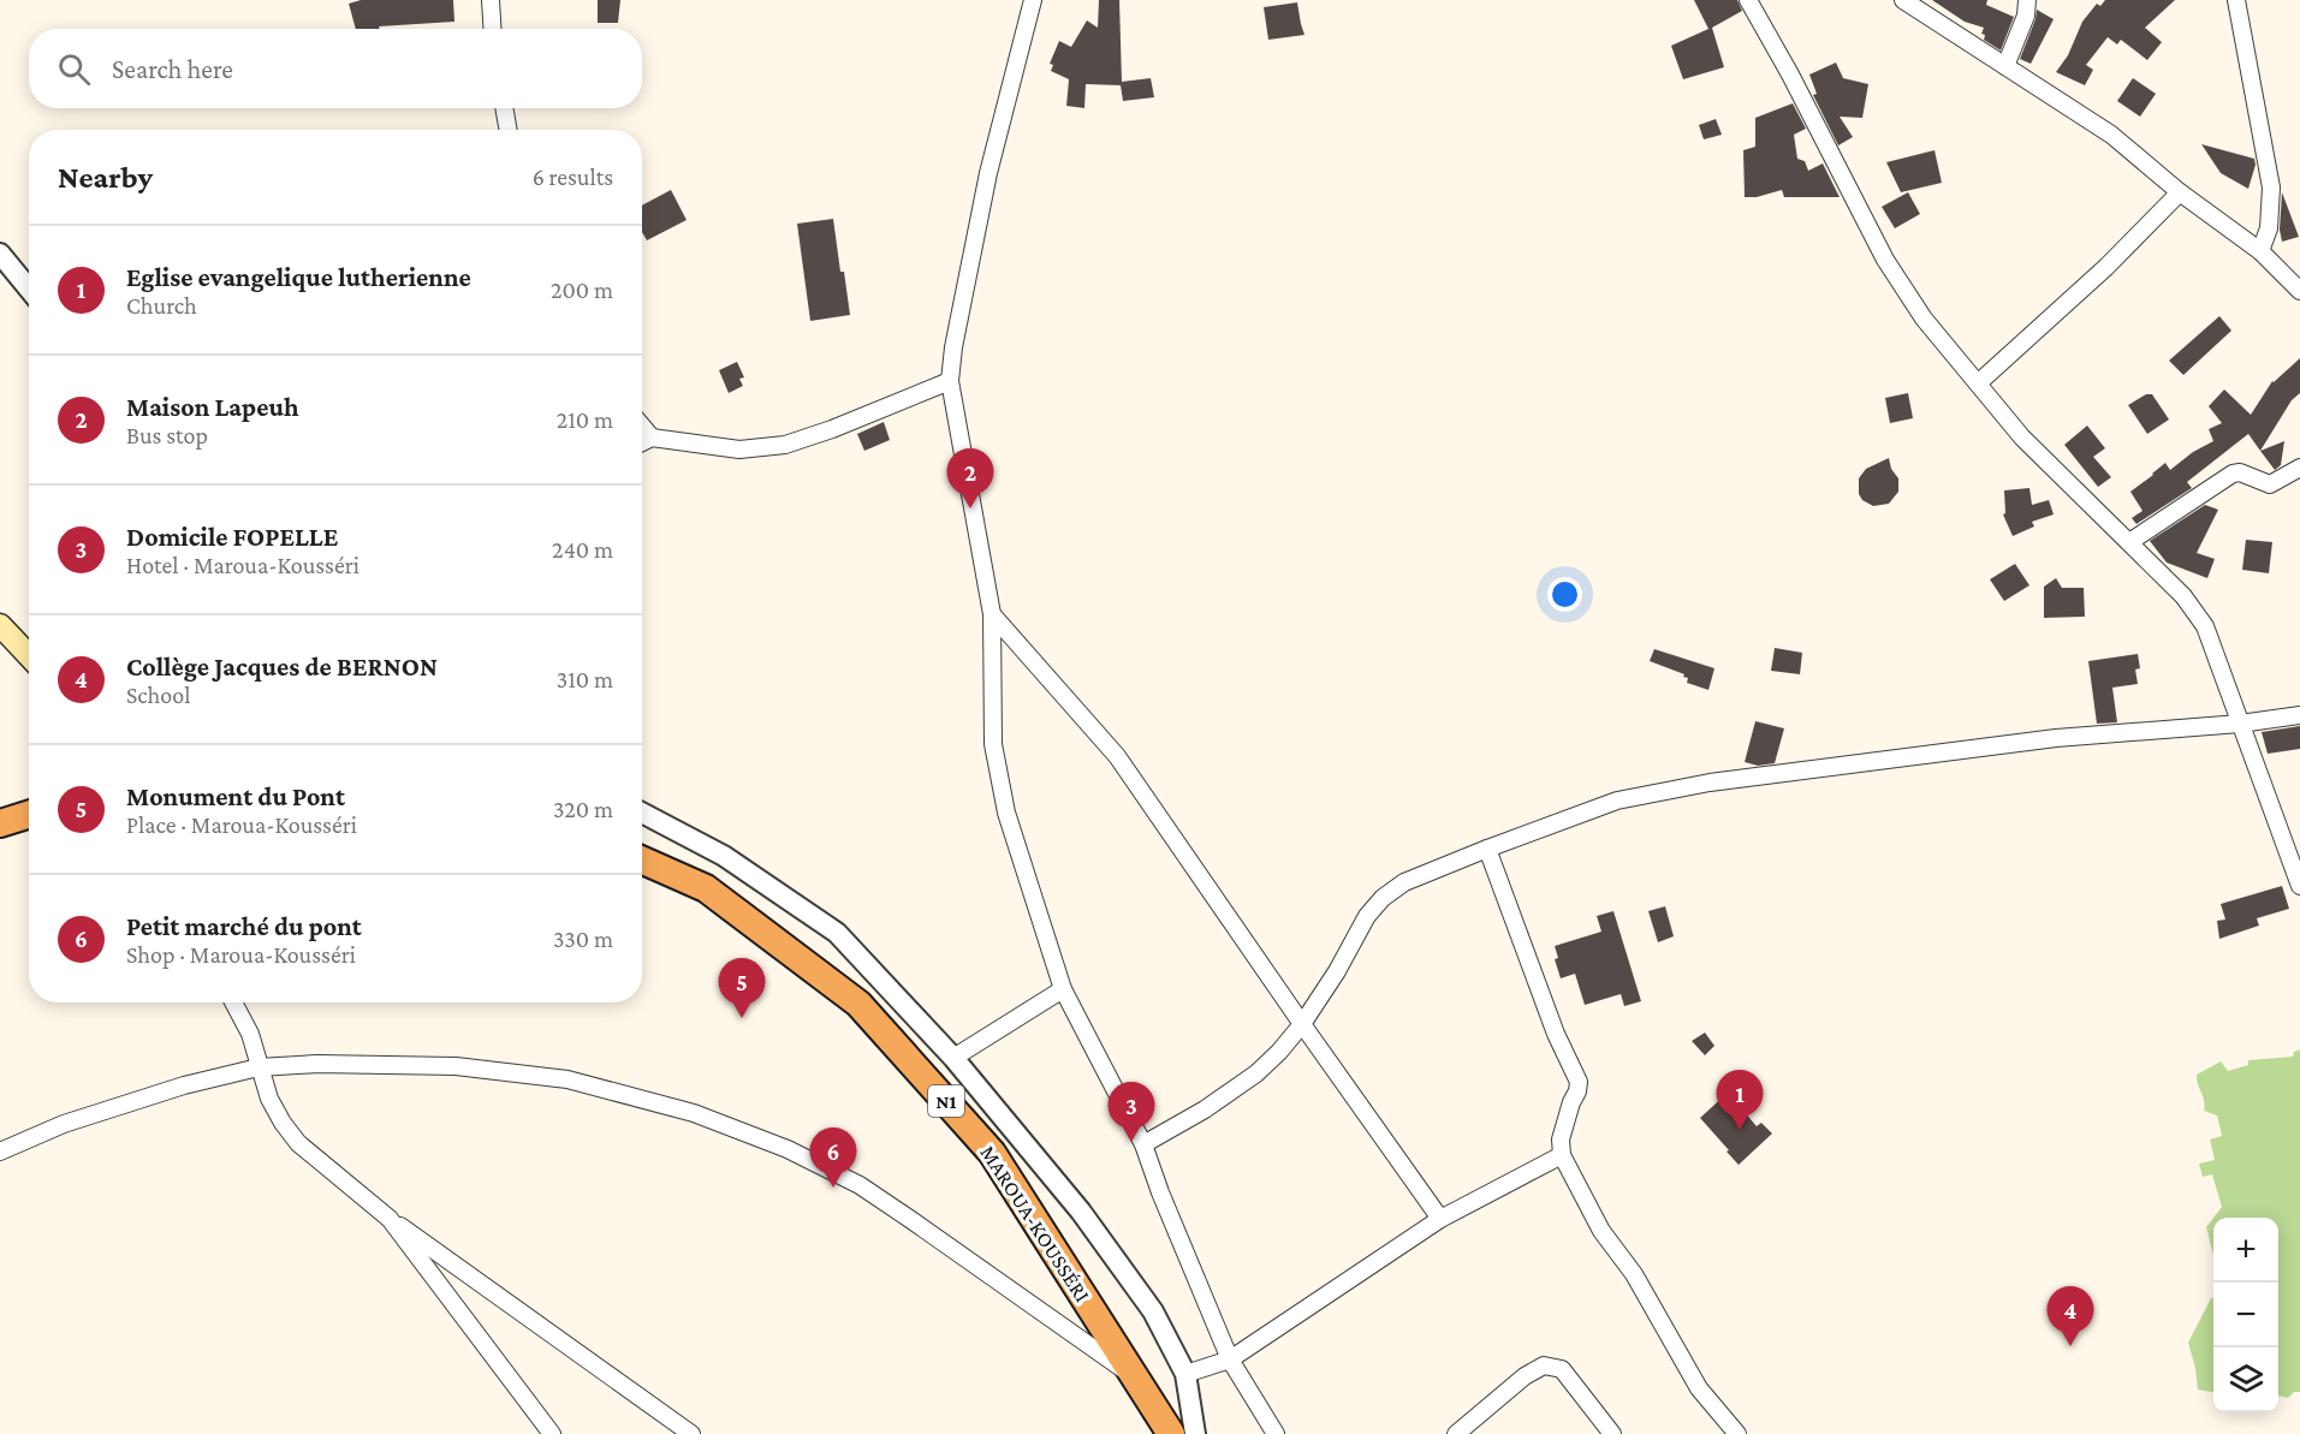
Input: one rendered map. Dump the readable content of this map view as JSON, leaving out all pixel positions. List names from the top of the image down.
{
  "streets": {
    "highway": ["N1", "MAROUA-KOUSSÉRI"]
  },
  "page": {
    "search": "Search here",
    "heading": ["Nearby", "6 results"],
    "list": [
      {
        "mark": "1",
        "name": "Eglise evangelique lutherienne",
        "note": "Church",
        "value": "200 m"
      },
      {
        "mark": "2",
        "name": "Maison Lapeuh",
        "note": "Bus stop",
        "value": "210 m"
      },
      {
        "mark": "3",
        "name": "Domicile FOPELLE",
        "note": "Hotel · Maroua-Kousséri",
        "value": "240 m"
      },
      {
        "mark": "4",
        "name": "Collège Jacques de BERNON",
        "note": "School",
        "value": "310 m"
      },
      {
        "mark": "5",
        "name": "Monument du Pont",
        "note": "Place · Maroua-Kousséri",
        "value": "320 m"
      },
      {
        "mark": "6",
        "name": "Petit marché du pont",
        "note": "Shop · Maroua-Kousséri",
        "value": "330 m"
      }
    ],
    "pins": [
      "2",
      "5",
      "1",
      "3",
      "6",
      "4"
    ],
    "map_buttons": ["+", "−"]
  }
}
